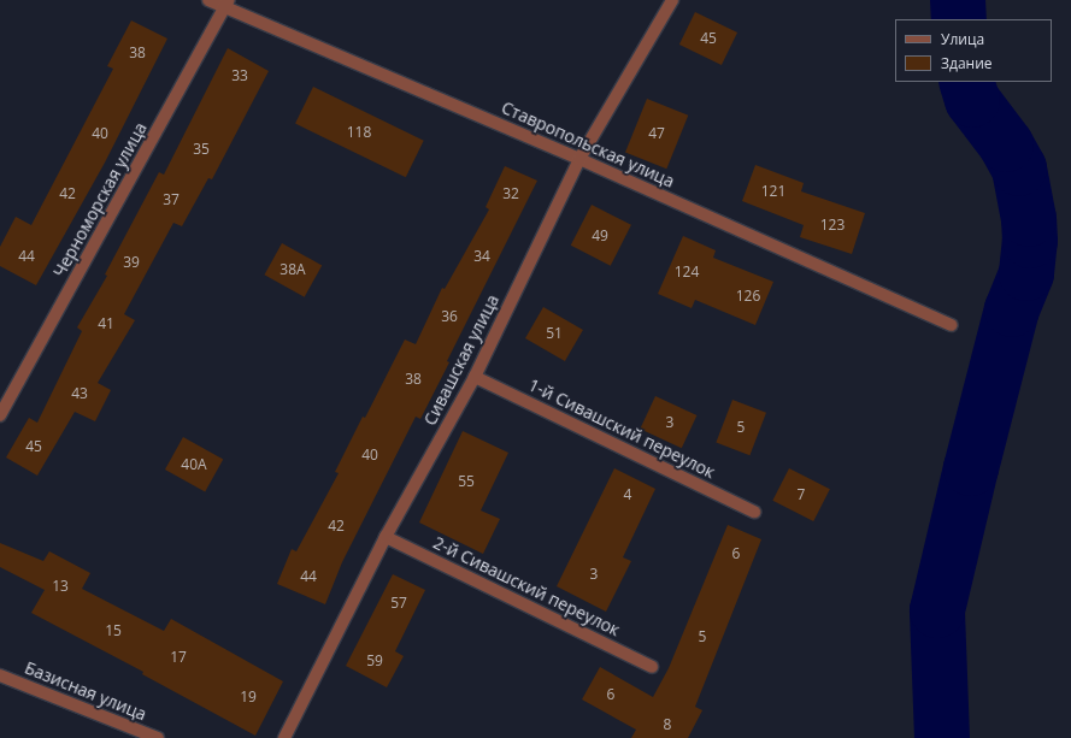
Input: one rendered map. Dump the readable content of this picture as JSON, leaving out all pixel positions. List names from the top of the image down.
{
  "streets": {
    "street": [
      "Ставропольская улица",
      "Черноморская улица",
      "Сивашская улица",
      "1-й Сивашский переулок",
      "2-й Сивашский переулок",
      "Базисная улица"
    ]
  },
  "crossings": [
    ["Ставропольская улица", "Черноморская улица"],
    ["Ставропольская улица", "Сивашская улица"],
    ["Сивашская улица", "1-й Сивашский переулок"],
    ["Сивашская улица", "2-й Сивашский переулок"]
  ],
  "house_numbers": [
    "45",
    "38",
    "33",
    "118",
    "40",
    "47",
    "35",
    "121",
    "42",
    "32",
    "37",
    "123",
    "49",
    "44",
    "34",
    "39",
    "38А",
    "124",
    "126",
    "36",
    "41",
    "51",
    "38",
    "43",
    "3",
    "5",
    "45",
    "40",
    "40А",
    "55",
    "4",
    "7",
    "42",
    "6",
    "3",
    "44",
    "13",
    "57",
    "15",
    "5",
    "17",
    "59",
    "6",
    "19",
    "8"
  ],
  "legend": ["Улица", "Здание"]
}
